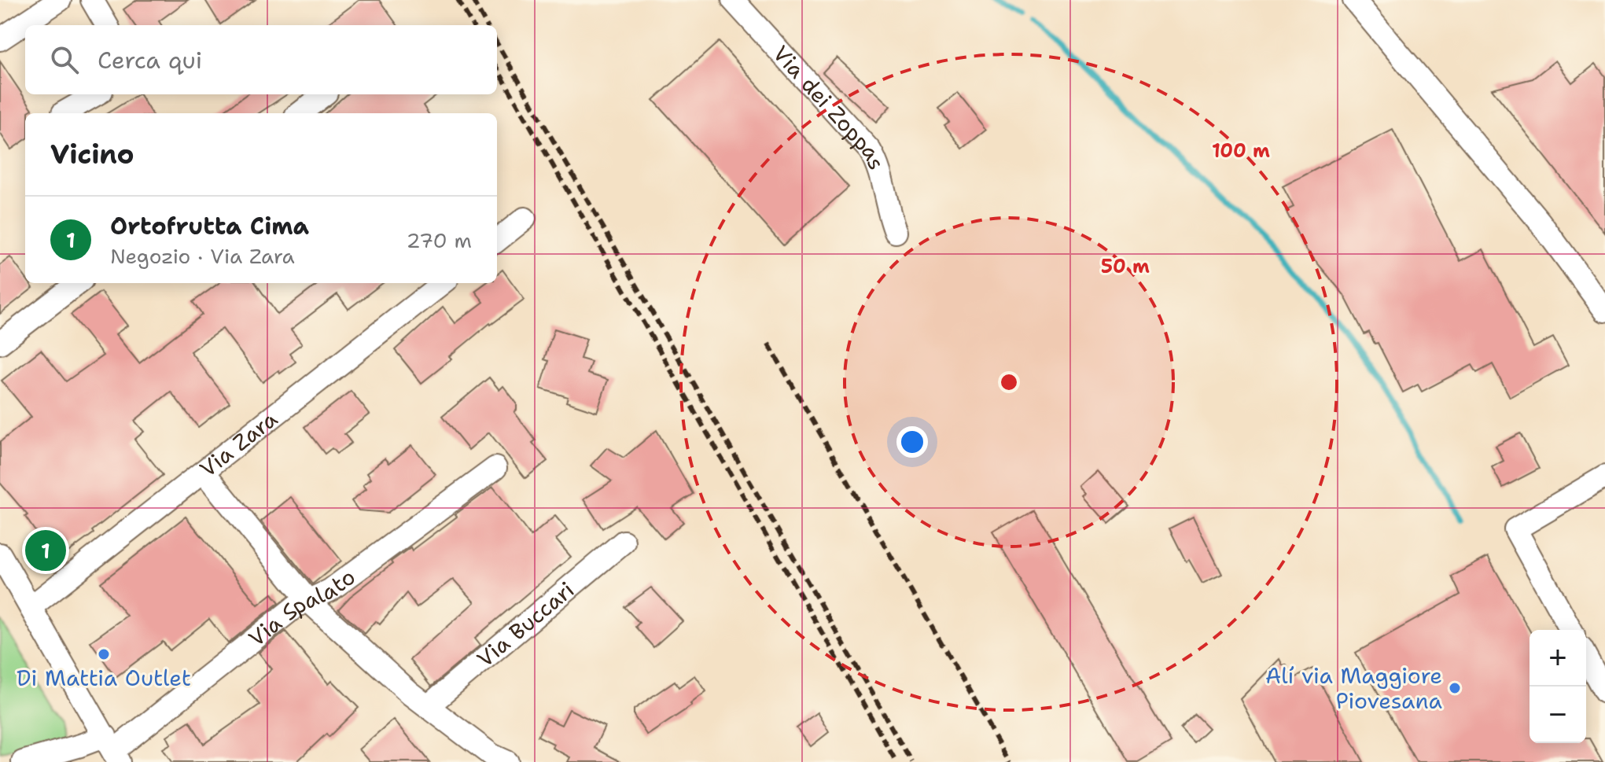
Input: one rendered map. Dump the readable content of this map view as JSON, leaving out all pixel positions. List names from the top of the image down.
{
  "streets": {
    "street": [
      "Via dei Zoppas",
      "Via Zara",
      "Via Spalato",
      "Via Buccari"
    ]
  },
  "places": ["Di Mattia Outlet", "Alí via Maggiore Piovesana"],
  "page": {
    "search": "Cerca qui",
    "heading": "Vicino",
    "list": [
      {
        "mark": "1",
        "name": "Ortofrutta Cima",
        "note": "Negozio · Via Zara",
        "value": "270 m"
      }
    ],
    "pins": "1",
    "map_buttons": ["+", "−"]
  },
  "rings": ["100 m", "50 m"]
}
